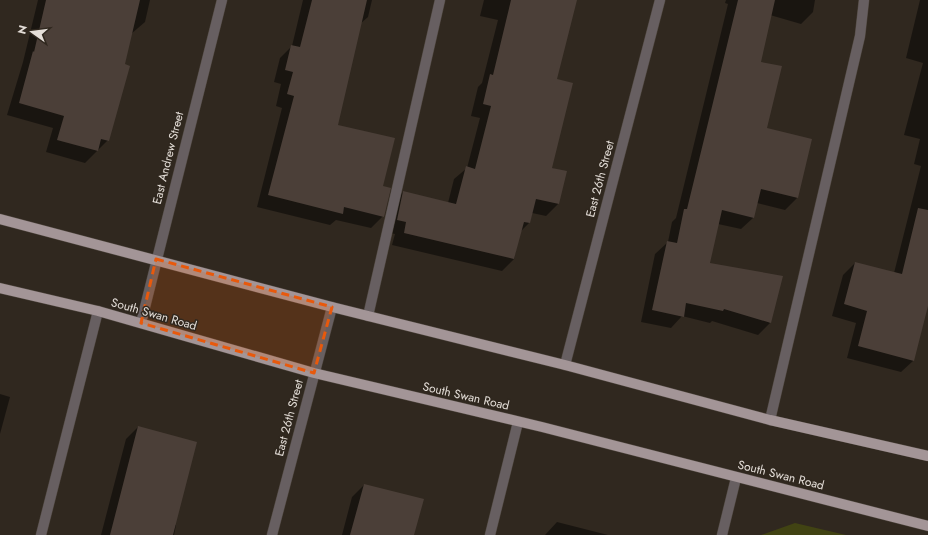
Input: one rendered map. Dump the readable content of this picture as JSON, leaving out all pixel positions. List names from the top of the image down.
{
  "streets": {
    "main road": ["South Swan Road"],
    "street": ["East Andrew Street", "East 26th Street"]
  },
  "crossings": [
    ["East Andrew Street", "South Swan Road"],
    ["East 26th Street", "South Swan Road"]
  ],
  "north": "left"
}
